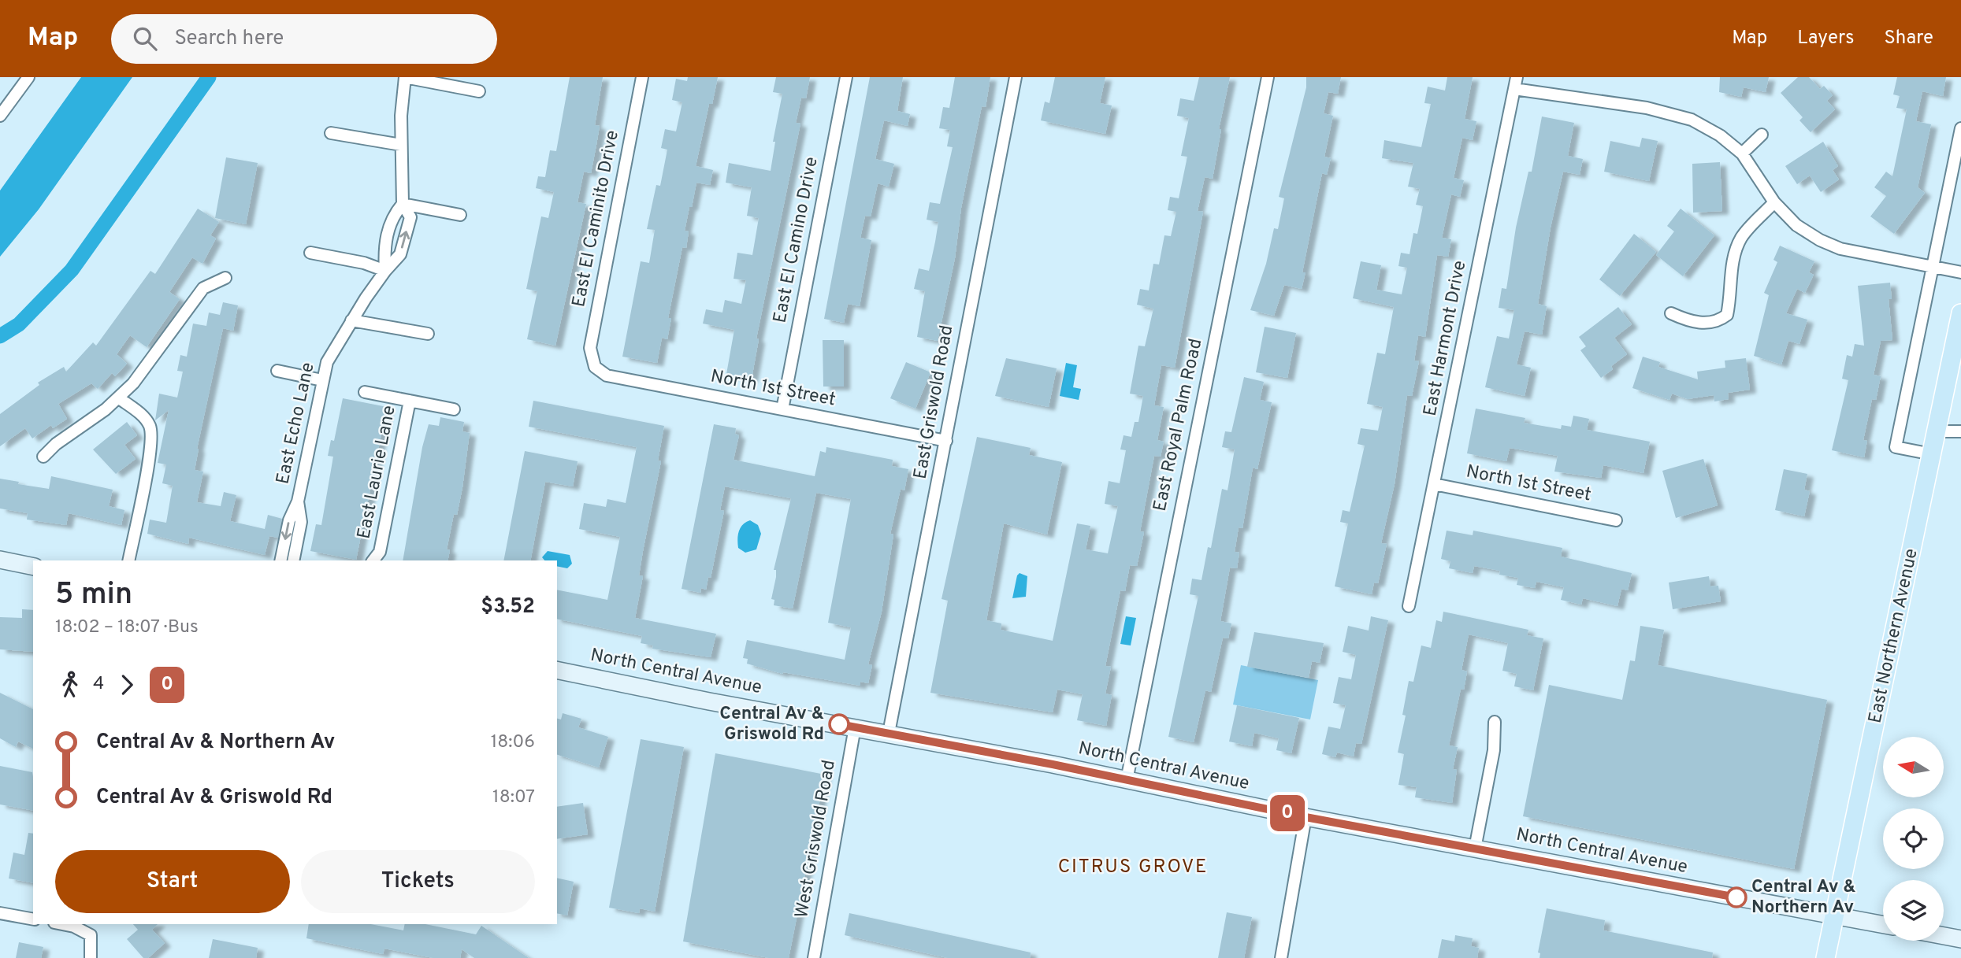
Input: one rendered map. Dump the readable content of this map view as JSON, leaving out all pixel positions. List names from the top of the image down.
{
  "streets": {
    "main road": ["East Northern Avenue", "North Central Avenue"],
    "street": [
      "East El Caminito Drive",
      "East El Camino Drive",
      "East Harmont Drive",
      "North 1st Street",
      "East Griswold Road",
      "East Echo Lane",
      "East Royal Palm Road",
      "East Laurie Lane",
      "West Griswold Road"
    ]
  },
  "crossings": [
    ["East El Caminito Drive", "North 1st Street"],
    ["East El Camino Drive", "North 1st Street"],
    ["East Harmont Drive", "North 1st Street"],
    ["North 1st Street", "East Griswold Road"],
    ["East Griswold Road", "North Central Avenue"],
    ["East Royal Palm Road", "North Central Avenue"],
    ["East Northern Avenue", "North Central Avenue"],
    ["North Central Avenue", "West Griswold Road"]
  ],
  "districts": ["CITRUS GROVE"],
  "places": ["Central Av & Griswold Rd", "Central Av & Northern Av"],
  "lines": ["bus line 0"],
  "north": "left",
  "page": {
    "header": "Map",
    "search": "Search here",
    "nav": ["Map", "Layers", "Share"],
    "on_map": "0",
    "heading": ["5 min", "18:02 – 18:07 · Bus", "$3.52"],
    "legs": ["4", "0"],
    "list": [
      {
        "name": "Central Av & Northern Av",
        "value": "18:06"
      },
      {
        "name": "Central Av & Griswold Rd",
        "value": "18:07"
      }
    ],
    "buttons": ["Start", "Tickets"]
  }
}
